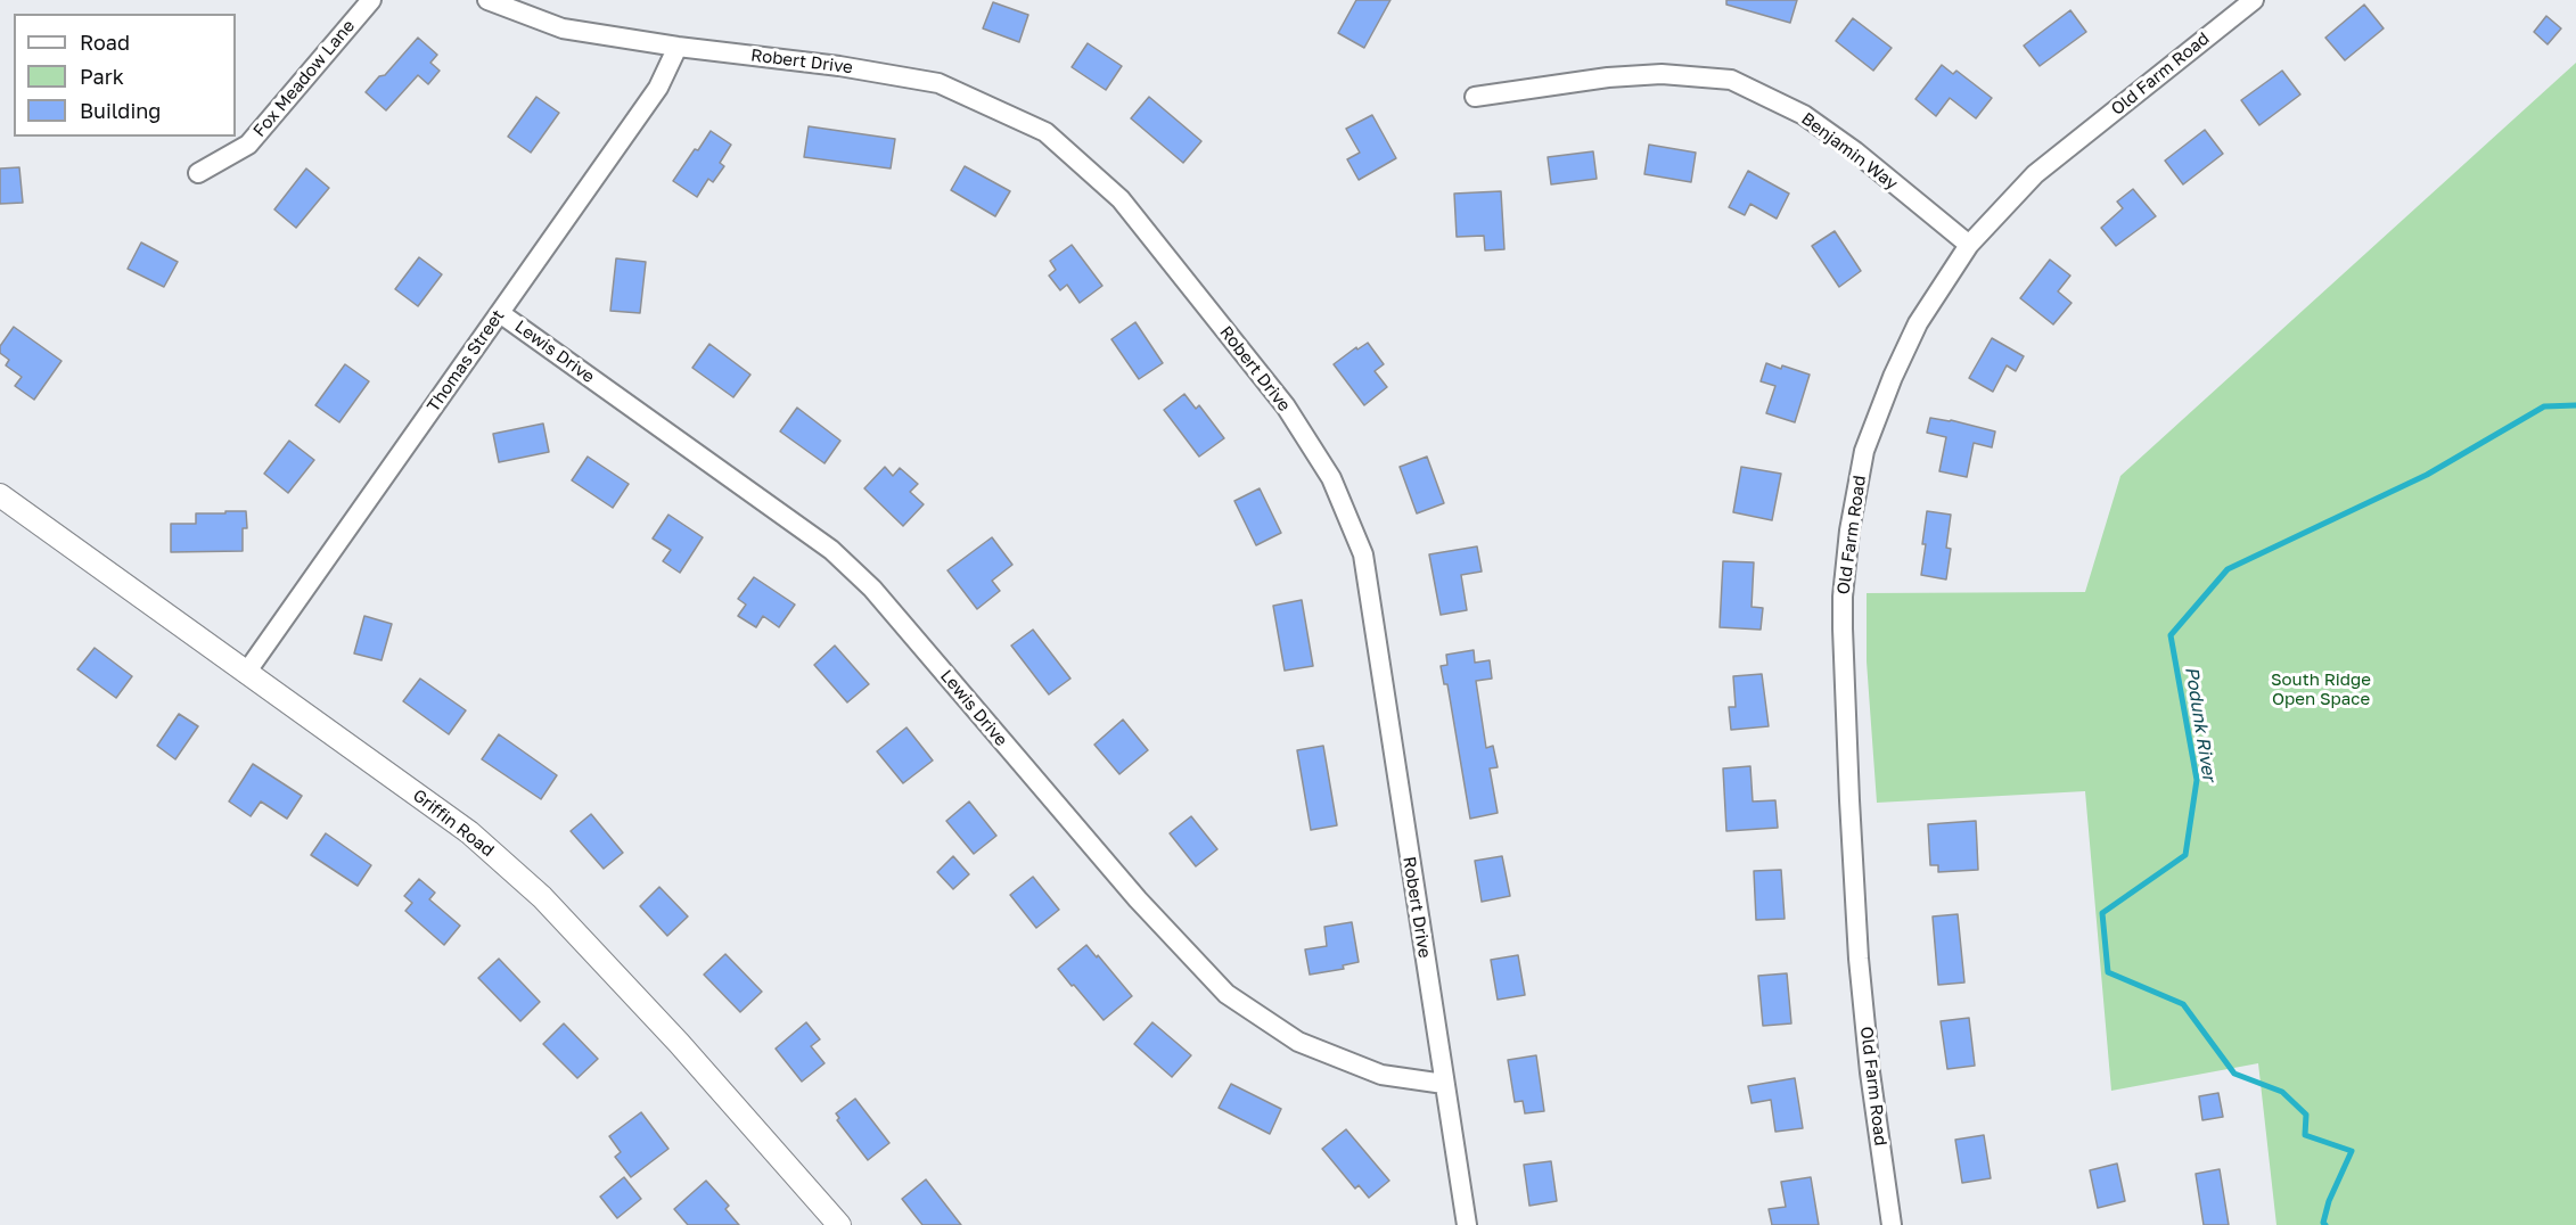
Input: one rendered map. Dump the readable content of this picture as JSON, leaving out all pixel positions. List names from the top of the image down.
{
  "streets": {
    "street": [
      "Robert Drive",
      "Old Farm Road",
      "Fox Meadow Lane",
      "Benjamin Way",
      "Lewis Drive",
      "Thomas Street",
      "Griffin Road"
    ]
  },
  "crossings": [
    ["Robert Drive", "Lewis Drive"],
    ["Robert Drive", "Thomas Street"],
    ["Old Farm Road", "Benjamin Way"],
    ["Lewis Drive", "Thomas Street"],
    ["Thomas Street", "Griffin Road"]
  ],
  "water": ["Podunk River"],
  "parks": ["South Ridge Open Space"],
  "legend": ["Road", "Park", "Building"]
}
